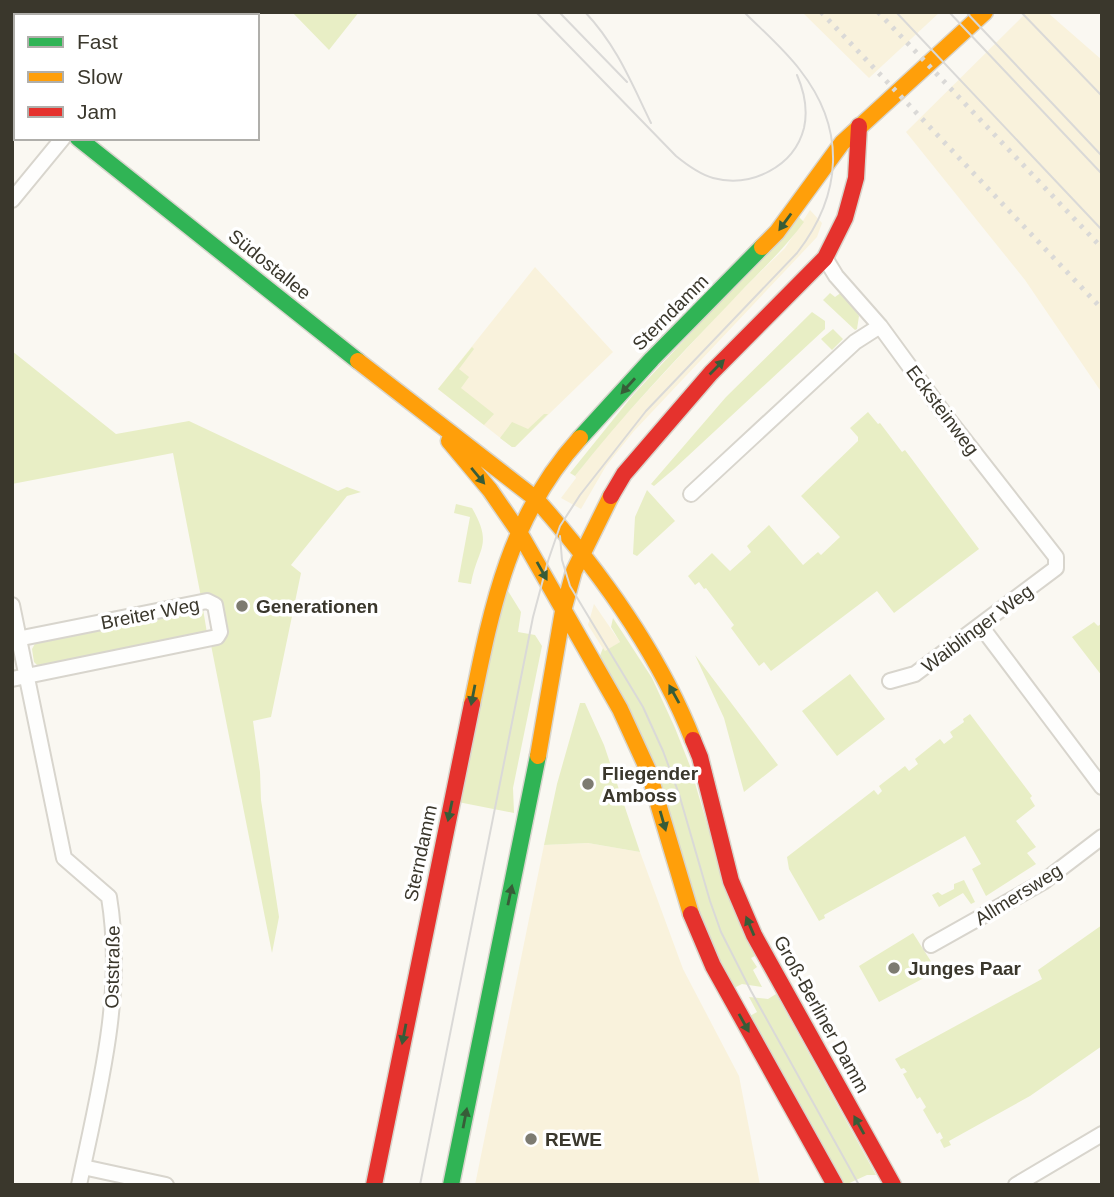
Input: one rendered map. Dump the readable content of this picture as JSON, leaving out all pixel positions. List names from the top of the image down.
{
  "streets": {
    "main road": ["Südostallee", "Sterndamm", "Groß-Berliner Damm"],
    "street": [
      "Ecksteinweg",
      "Breiter Weg",
      "Waiblinger Weg",
      "Allmersweg",
      "Oststraße"
    ]
  },
  "crossings": [
    ["Südostallee", "Sterndamm"],
    ["Südostallee", "Groß-Berliner Damm"],
    ["Ecksteinweg", "Waiblinger Weg"],
    ["Breiter Weg", "Oststraße"]
  ],
  "places": [
    "Generationen",
    "Fliegender Amboss",
    "Junges Paar",
    "REWE"
  ],
  "legend": ["Fast", "Slow", "Jam"]
}
